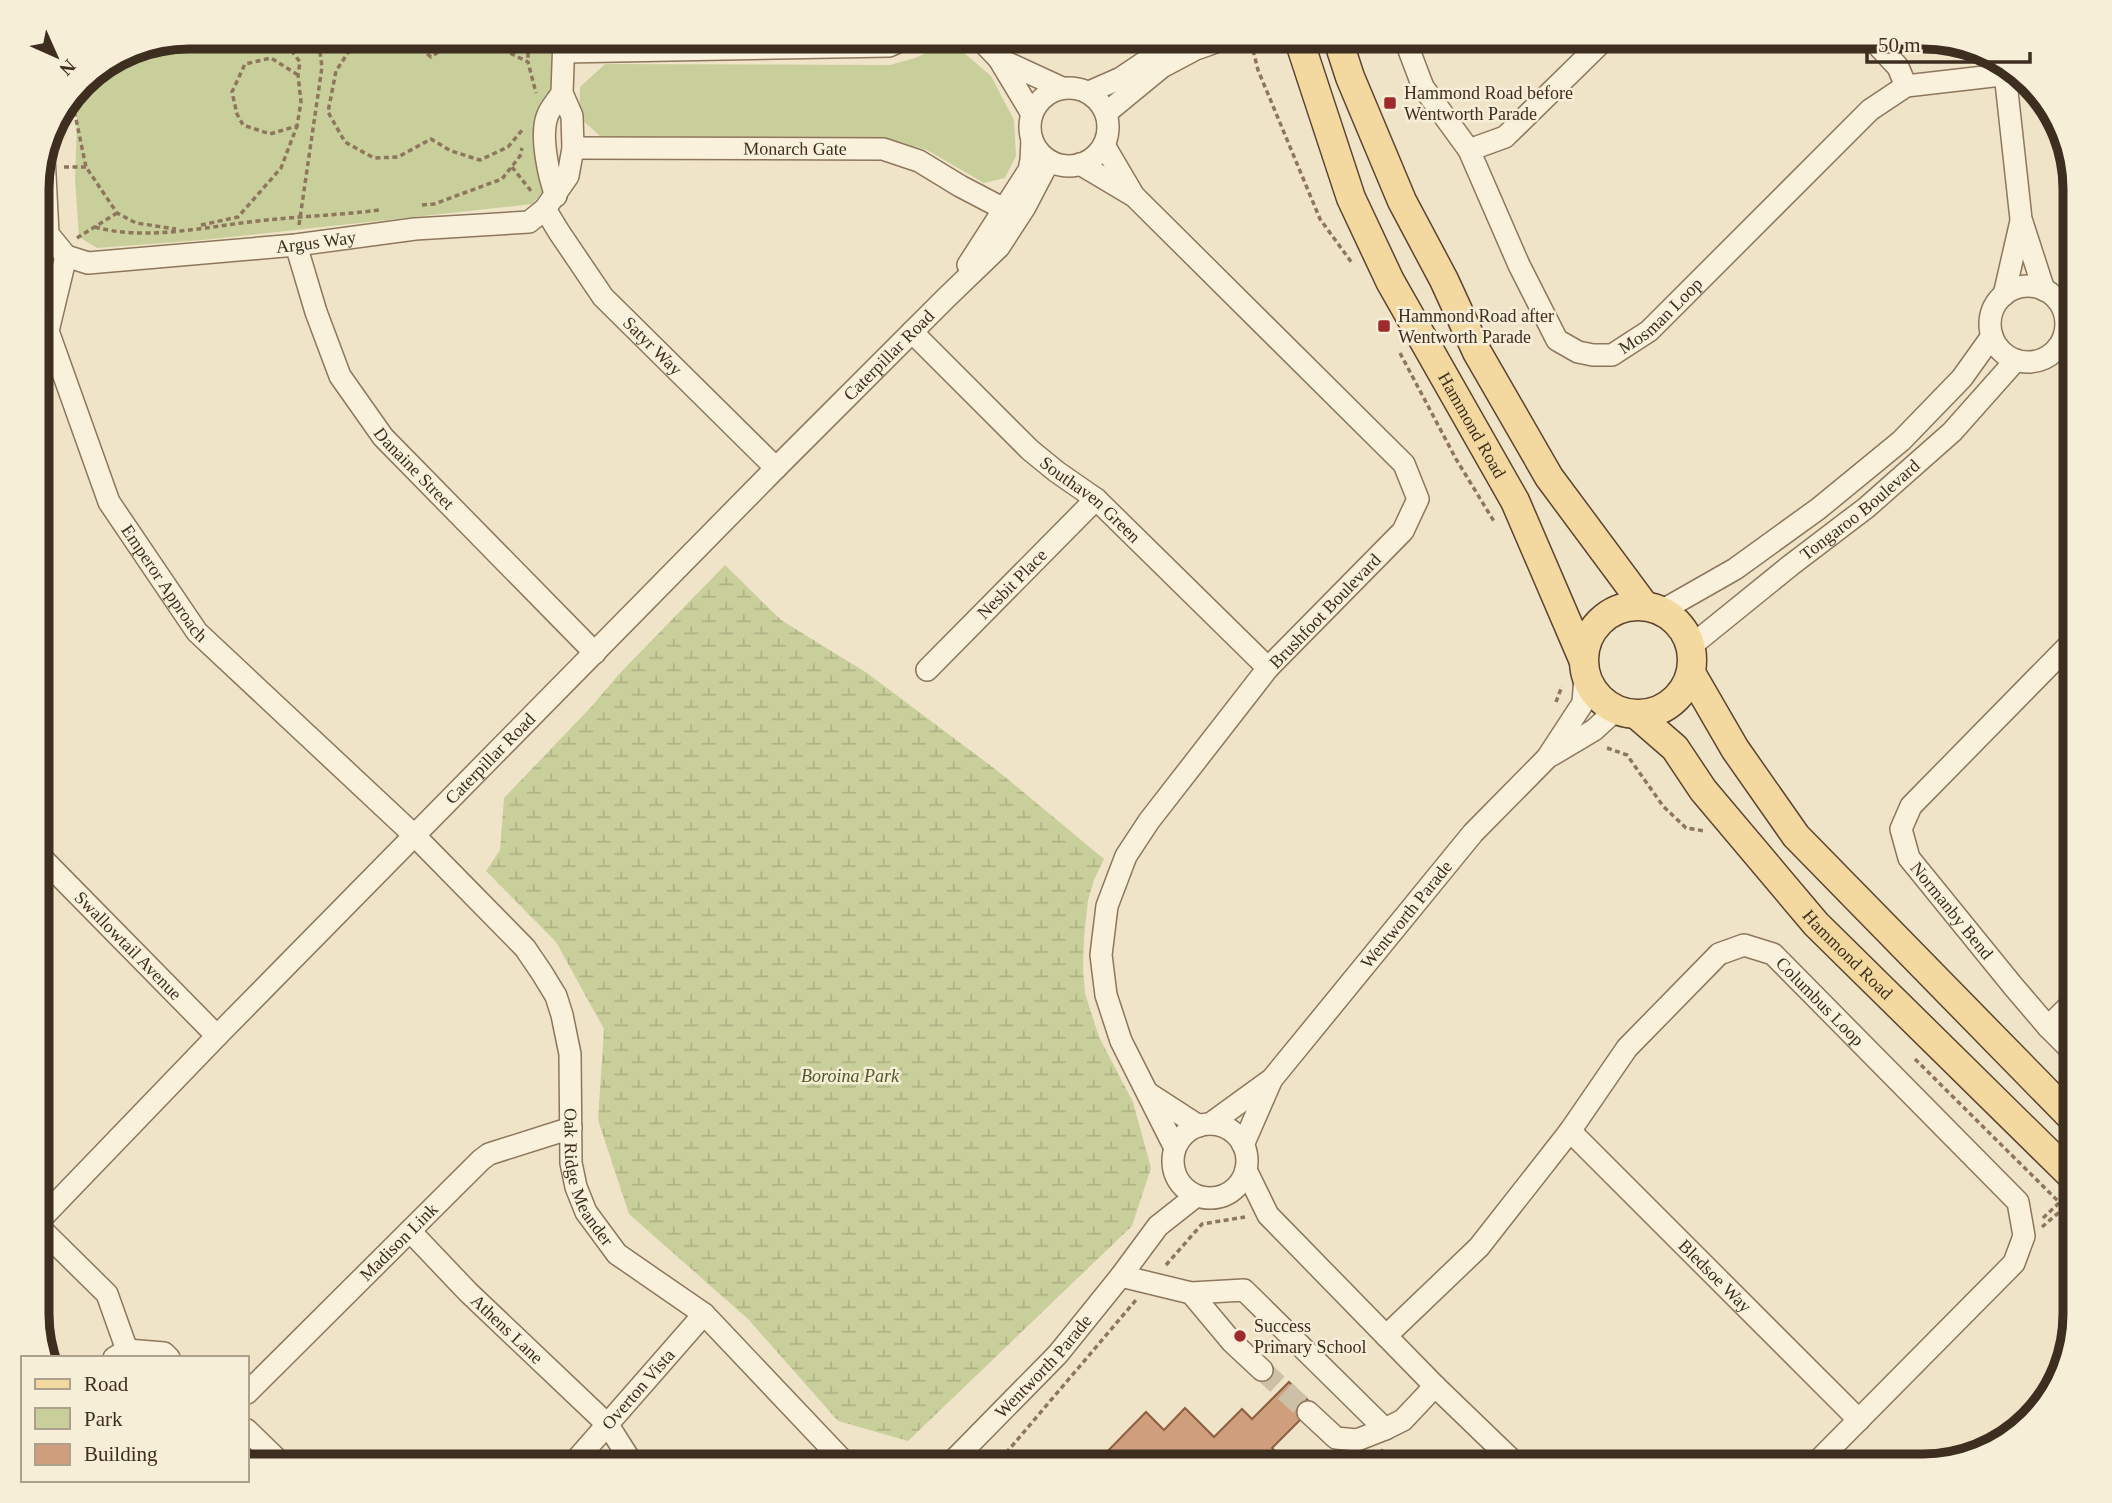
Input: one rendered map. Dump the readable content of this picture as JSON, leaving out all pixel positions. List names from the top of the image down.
{
  "streets": {
    "main road": ["Hammond Road"],
    "street": [
      "Monarch Gate",
      "Argus Way",
      "Mosman Loop",
      "Satyr Way",
      "Caterpillar Road",
      "Danaine Street",
      "Southaven Green",
      "Tongaroo Boulevard",
      "Emperor Approach",
      "Nesbit Place",
      "Brushfoot Boulevard",
      "Normanby Bend",
      "Wentworth Parade",
      "Swallowtail Avenue",
      "Columbus Loop",
      "Oak Ridge Meander",
      "Madison Link",
      "Bledsoe Way",
      "Athens Lane",
      "Overton Vista"
    ]
  },
  "crossings": [
    ["Monarch Gate", "Caterpillar Road"],
    ["Argus Way", "Satyr Way"],
    ["Argus Way", "Danaine Street"],
    ["Argus Way", "Emperor Approach"],
    ["Satyr Way", "Caterpillar Road"],
    ["Caterpillar Road", "Danaine Street"],
    ["Caterpillar Road", "Southaven Green"],
    ["Caterpillar Road", "Emperor Approach"],
    ["Caterpillar Road", "Brushfoot Boulevard"],
    ["Caterpillar Road", "Swallowtail Avenue"],
    ["Caterpillar Road", "Oak Ridge Meander"],
    ["Hammond Road", "Tongaroo Boulevard"],
    ["Hammond Road", "Wentworth Parade"],
    ["Southaven Green", "Nesbit Place"],
    ["Southaven Green", "Brushfoot Boulevard"],
    ["Tongaroo Boulevard", "Wentworth Parade"],
    ["Emperor Approach", "Oak Ridge Meander"],
    ["Brushfoot Boulevard", "Wentworth Parade"],
    ["Columbus Loop", "Bledsoe Way"],
    ["Oak Ridge Meander", "Madison Link"],
    ["Oak Ridge Meander", "Overton Vista"],
    ["Madison Link", "Athens Lane"],
    ["Athens Lane", "Overton Vista"]
  ],
  "parks": ["Boroina Park"],
  "places": {
    "transit": ["Hammond Road before Wentworth Parade", "Hammond Road after Wentworth Parade"],
    "other": ["Success Primary School"]
  },
  "legend": ["Road", "Park", "Building"],
  "scale_bar": "50 m",
  "north": "bottom right"
}
